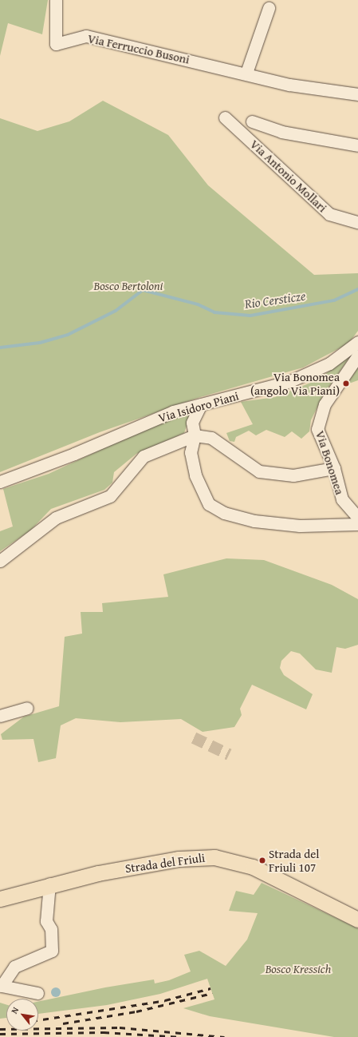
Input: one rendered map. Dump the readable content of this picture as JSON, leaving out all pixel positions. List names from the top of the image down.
{
  "streets": {
    "main road": ["Strada del Friuli"],
    "street": [
      "Via Ferruccio Busoni",
      "Via Antonio Mollari",
      "Via Isidoro Piani",
      "Via Bonomea"
    ]
  },
  "water": ["Rio Cersticze"],
  "parks": ["Bosco Bertoloni", "Bosco Kressich"],
  "places": ["Via Bonomea (angolo Via Piani)", "Strada del Friuli 107"],
  "north": "top left"
}
